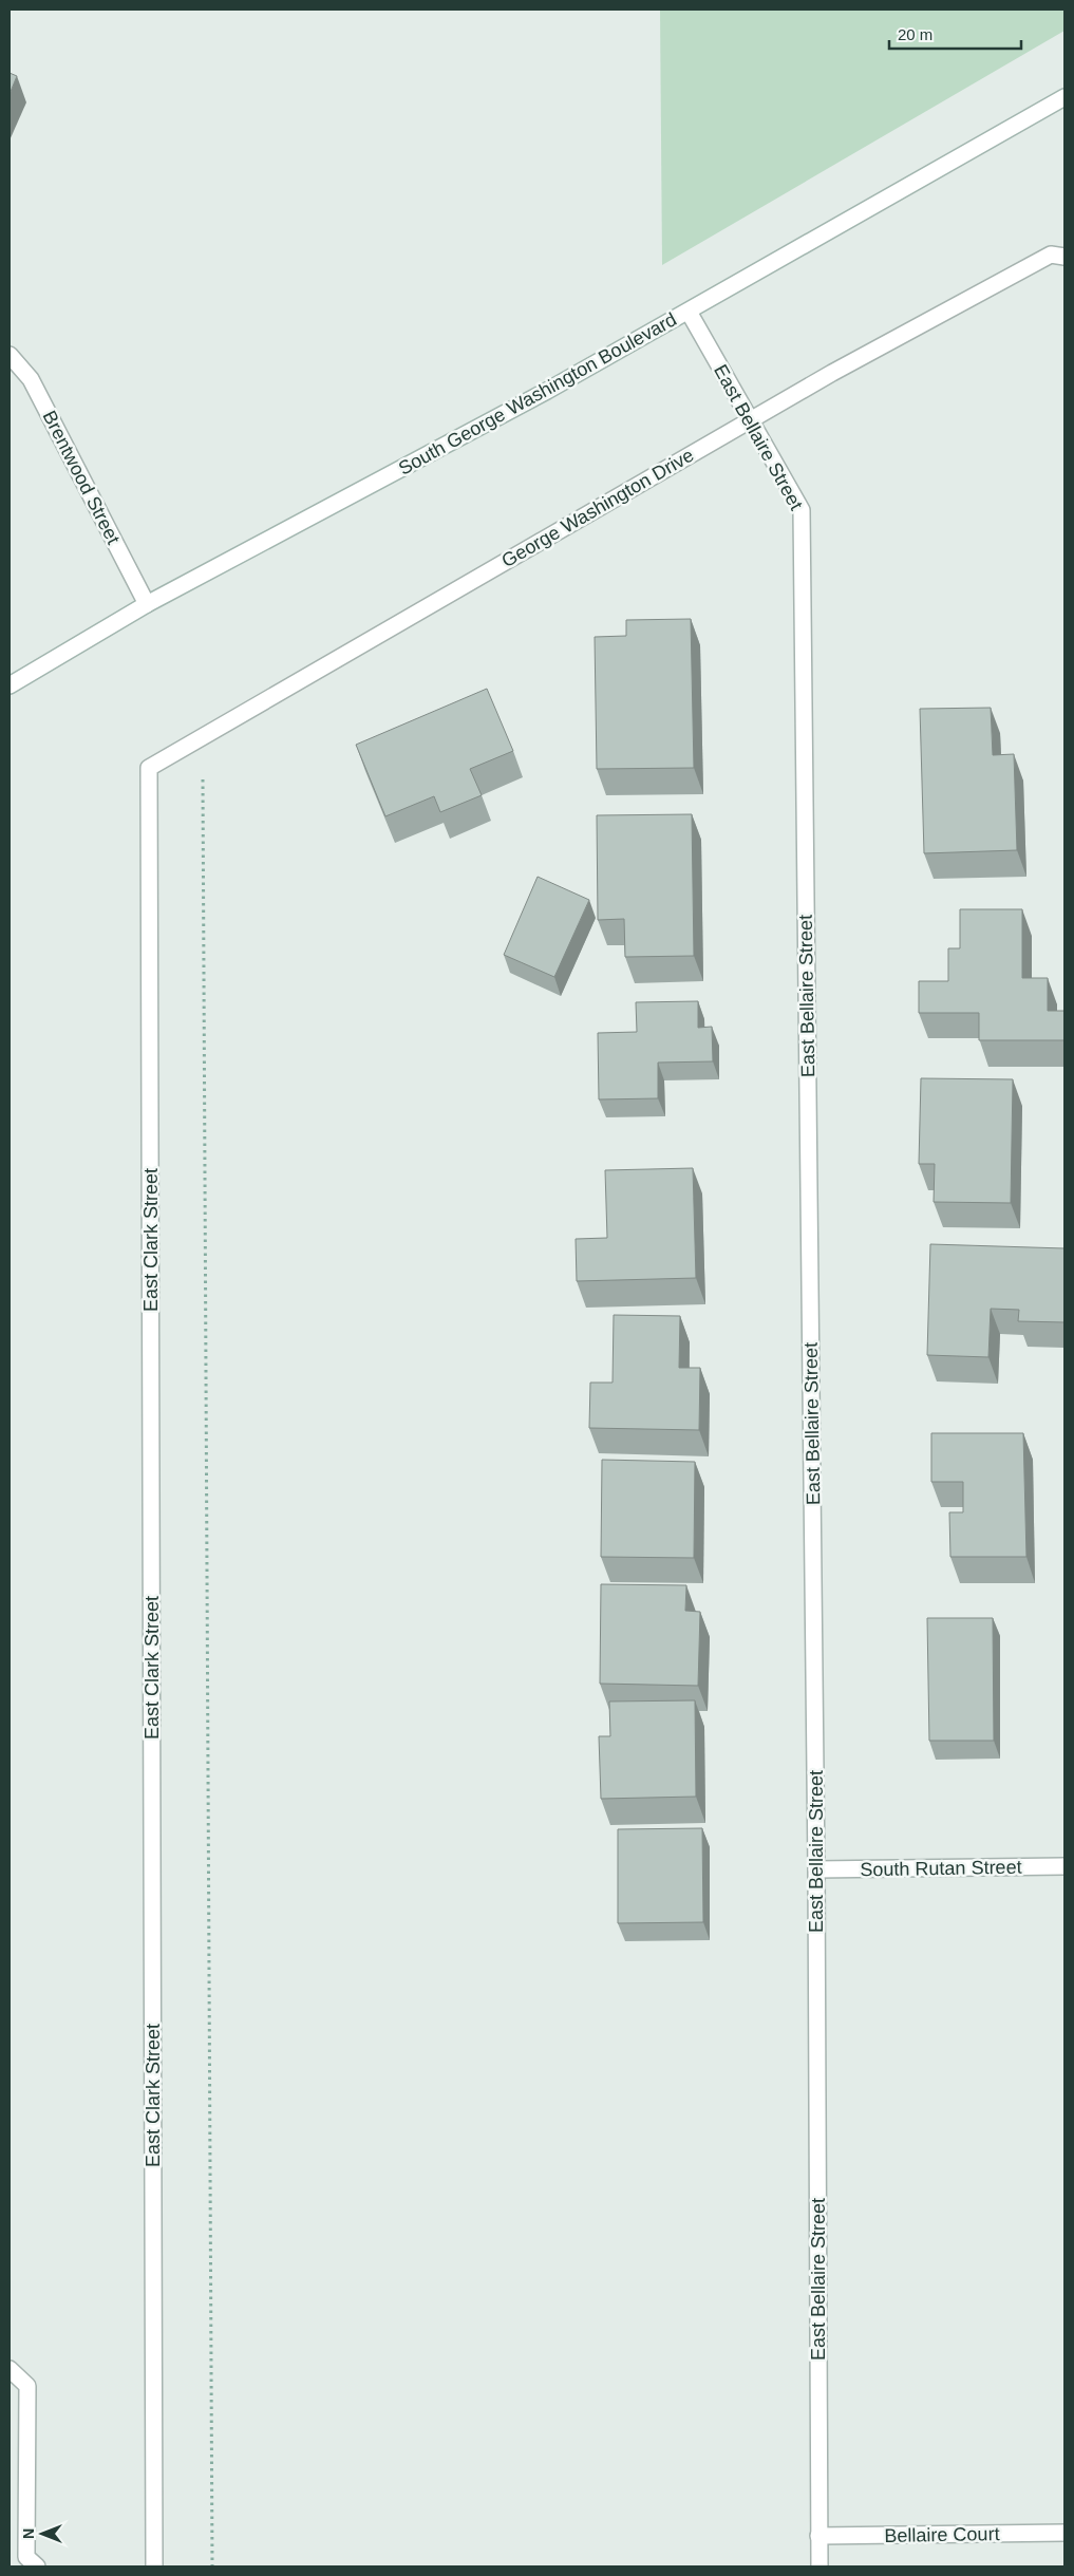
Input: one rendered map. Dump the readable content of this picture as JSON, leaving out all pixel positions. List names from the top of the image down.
{
  "streets": {
    "street": [
      "South George Washington Boulevard",
      "East Bellaire Street",
      "Brentwood Street",
      "George Washington Drive",
      "East Clark Street",
      "South Rutan Street",
      "Bellaire Court"
    ]
  },
  "crossings": [
    ["South George Washington Boulevard", "East Bellaire Street"],
    ["South George Washington Boulevard", "Brentwood Street"],
    ["East Bellaire Street", "George Washington Drive"],
    ["East Bellaire Street", "South Rutan Street"],
    ["East Bellaire Street", "Bellaire Court"],
    ["George Washington Drive", "East Clark Street"]
  ],
  "scale_bar": "20 m",
  "north": "left"
}
